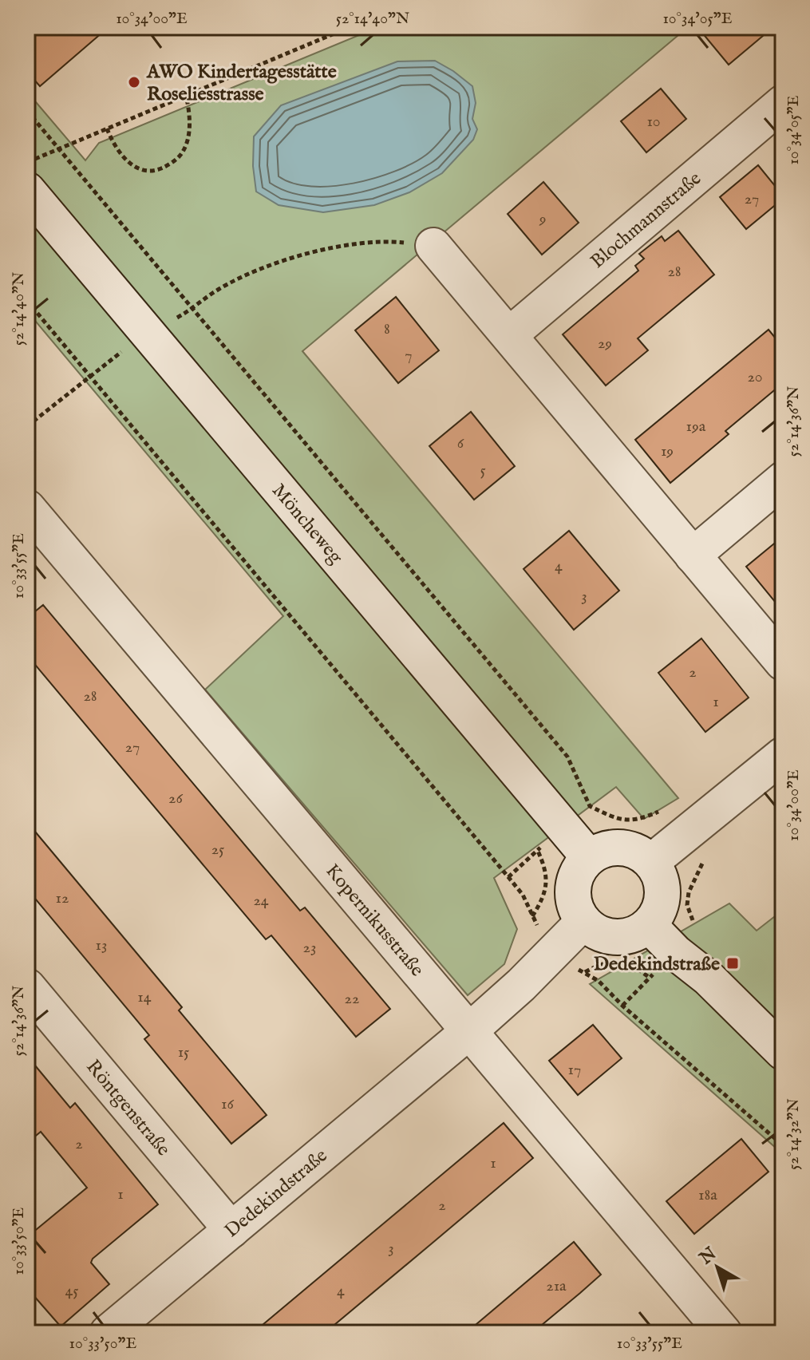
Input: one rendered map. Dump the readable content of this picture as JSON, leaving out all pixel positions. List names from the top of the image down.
{
  "streets": {
    "street": [
      "Blochmannstraße",
      "Möncheweg",
      "Kopernikusstraße",
      "Röntgenstraße",
      "Dedekindstraße"
    ]
  },
  "crossings": [
    ["Möncheweg", "Dedekindstraße"],
    ["Kopernikusstraße", "Dedekindstraße"],
    ["Röntgenstraße", "Dedekindstraße"]
  ],
  "places": {
    "other": ["AWO Kindertagesstätte Roseliesstrasse"],
    "transit": ["Dedekindstraße"]
  },
  "house_numbers": [
    "10",
    "27",
    "9",
    "28",
    "8",
    "29",
    "7",
    "20",
    "19a",
    "6",
    "19",
    "5",
    "4",
    "3",
    "2",
    "28",
    "1",
    "27",
    "26",
    "25",
    "12",
    "24",
    "13",
    "23",
    "14",
    "22",
    "15",
    "17",
    "16",
    "2",
    "1",
    "1",
    "18a",
    "2",
    "3",
    "21a",
    "45",
    "4"
  ],
  "north": "top left",
  "coordinates": [
    "10°34'00\"E",
    "52°14'40\"N",
    "10°34'05\"E",
    "52°14'36\"N",
    "10°33'55\"E",
    "52°14'32\"N",
    "10°33'50\"E"
  ]
}
